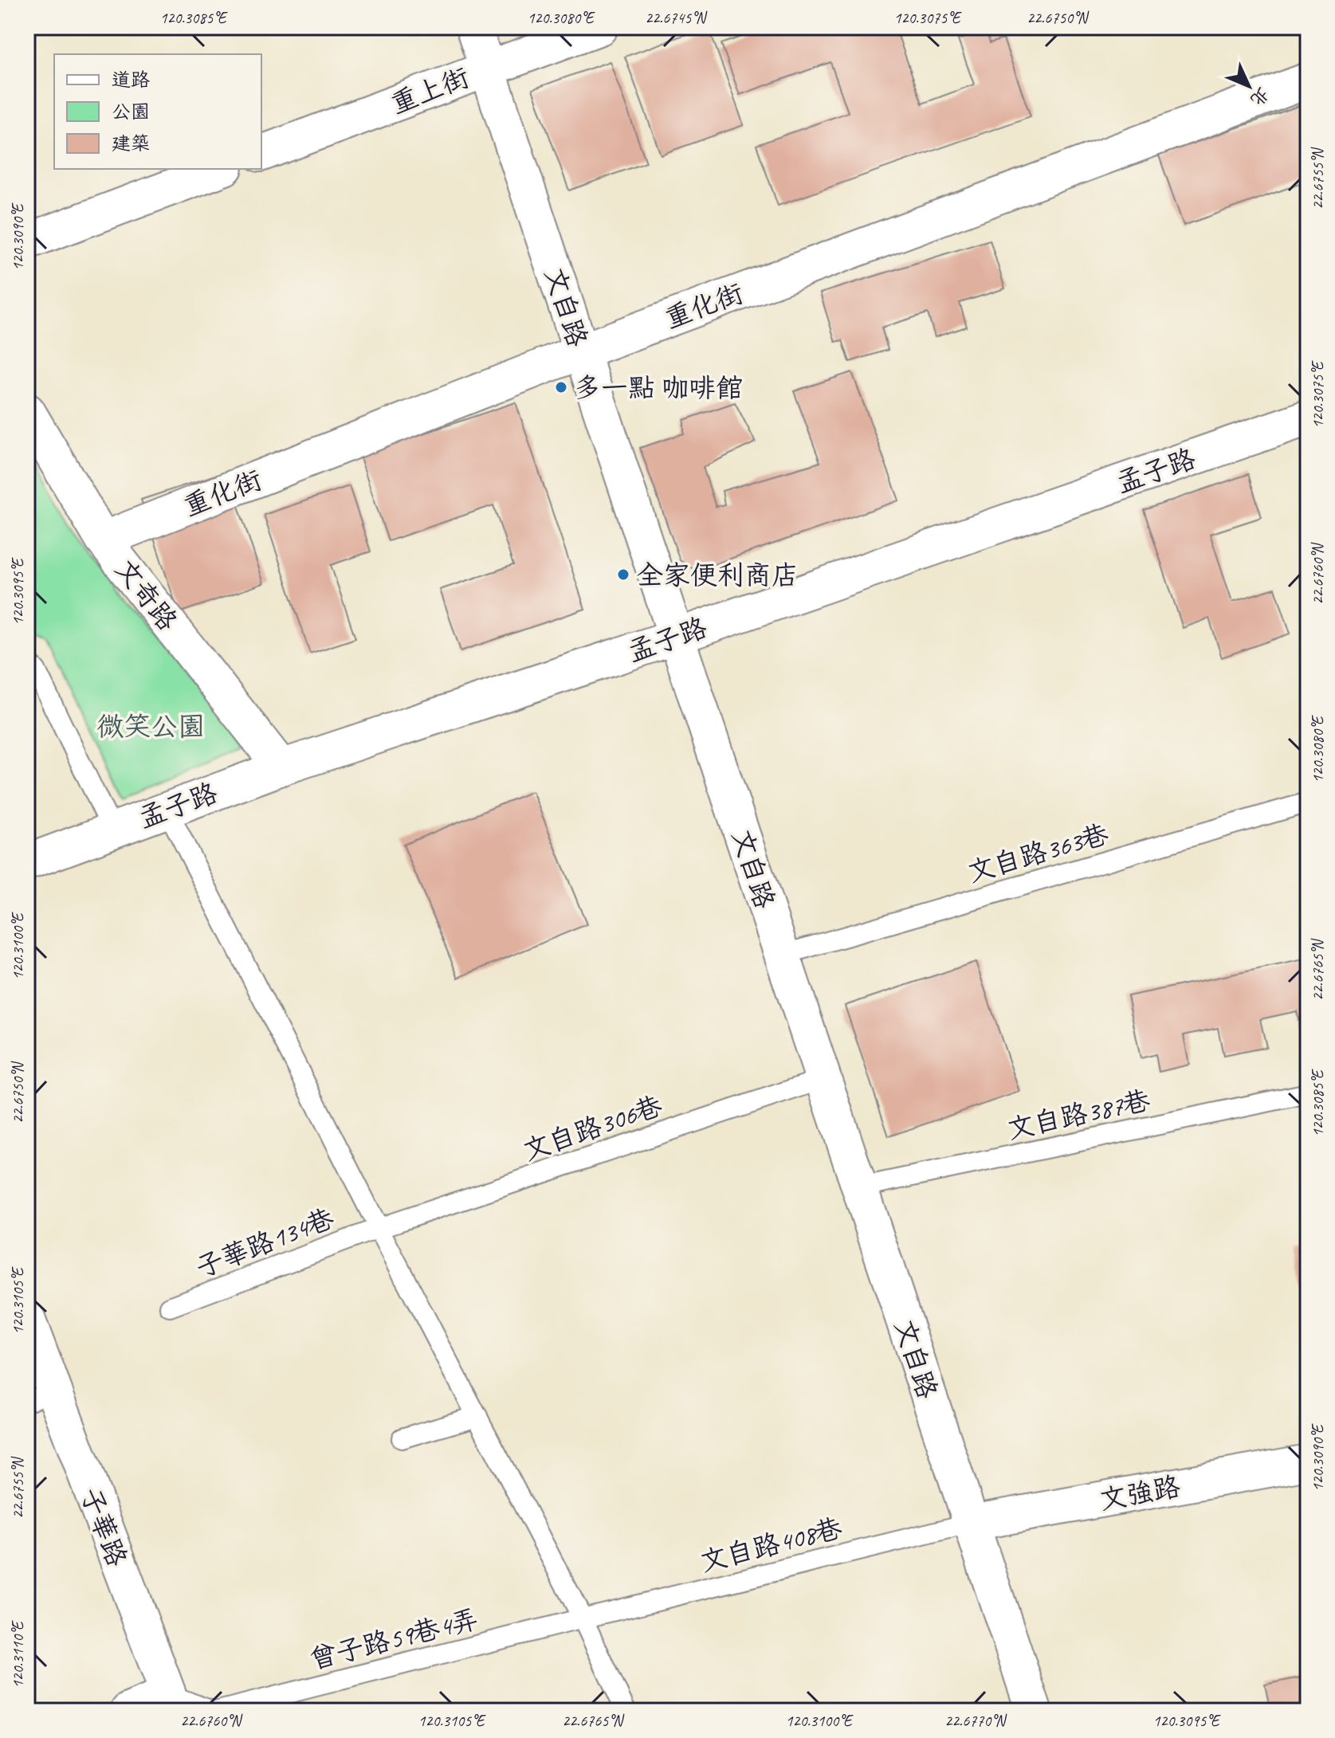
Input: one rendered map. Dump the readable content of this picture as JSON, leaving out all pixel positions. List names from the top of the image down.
{
  "streets": {
    "street": [
      "重上街",
      "重化街",
      "文自路",
      "孟子路",
      "文奇路",
      "文強路",
      "子華路"
    ],
    "lane": [
      "文自路363巷",
      "文自路387巷",
      "文自路306巷",
      "子華路134巷",
      "文自路408巷",
      "曾子路59巷4弄"
    ]
  },
  "crossings": [
    ["重上街", "文自路"],
    ["重化街", "文自路"],
    ["重化街", "文奇路"],
    ["文自路", "孟子路"],
    ["文自路", "文自路363巷"],
    ["文自路", "文自路387巷"],
    ["文自路", "文自路306巷"],
    ["文自路", "文強路"],
    ["文自路", "文自路408巷"],
    ["孟子路", "文奇路"],
    ["文自路306巷", "子華路134巷"],
    ["文強路", "文自路408巷"],
    ["文自路408巷", "曾子路59巷4弄"]
  ],
  "parks": ["微笑公園"],
  "places": ["多一點 咖啡館", "全家便利商店"],
  "legend": ["道路", "公園", "建築"],
  "north": "bottom right",
  "coordinates": [
    "120.3085°E",
    "120.3080°E",
    "22.6745°N",
    "120.3075°E",
    "22.6750°N",
    "22.6755°N",
    "120.3090°E",
    "22.6760°N",
    "120.3095°E",
    "120.3100°E",
    "22.6765°N",
    "120.3105°E",
    "120.3110°E",
    "22.6770°N"
  ]
}
